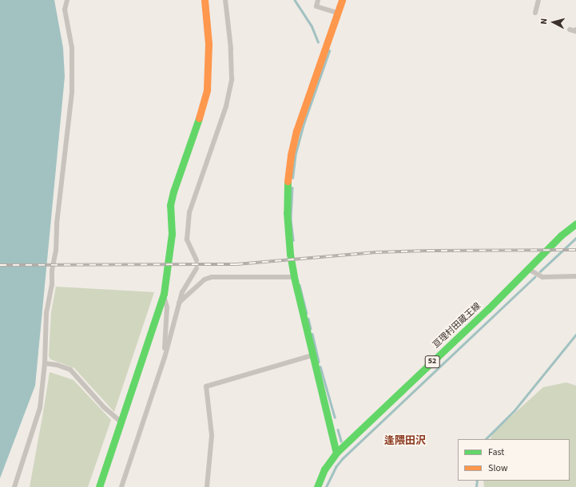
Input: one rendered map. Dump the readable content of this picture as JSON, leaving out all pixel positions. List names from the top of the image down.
{
  "streets": {
    "street": ["亘理村田蔵王線", "52"]
  },
  "districts": ["逢隈田沢"],
  "legend": ["Fast", "Slow"],
  "north": "left"
}
